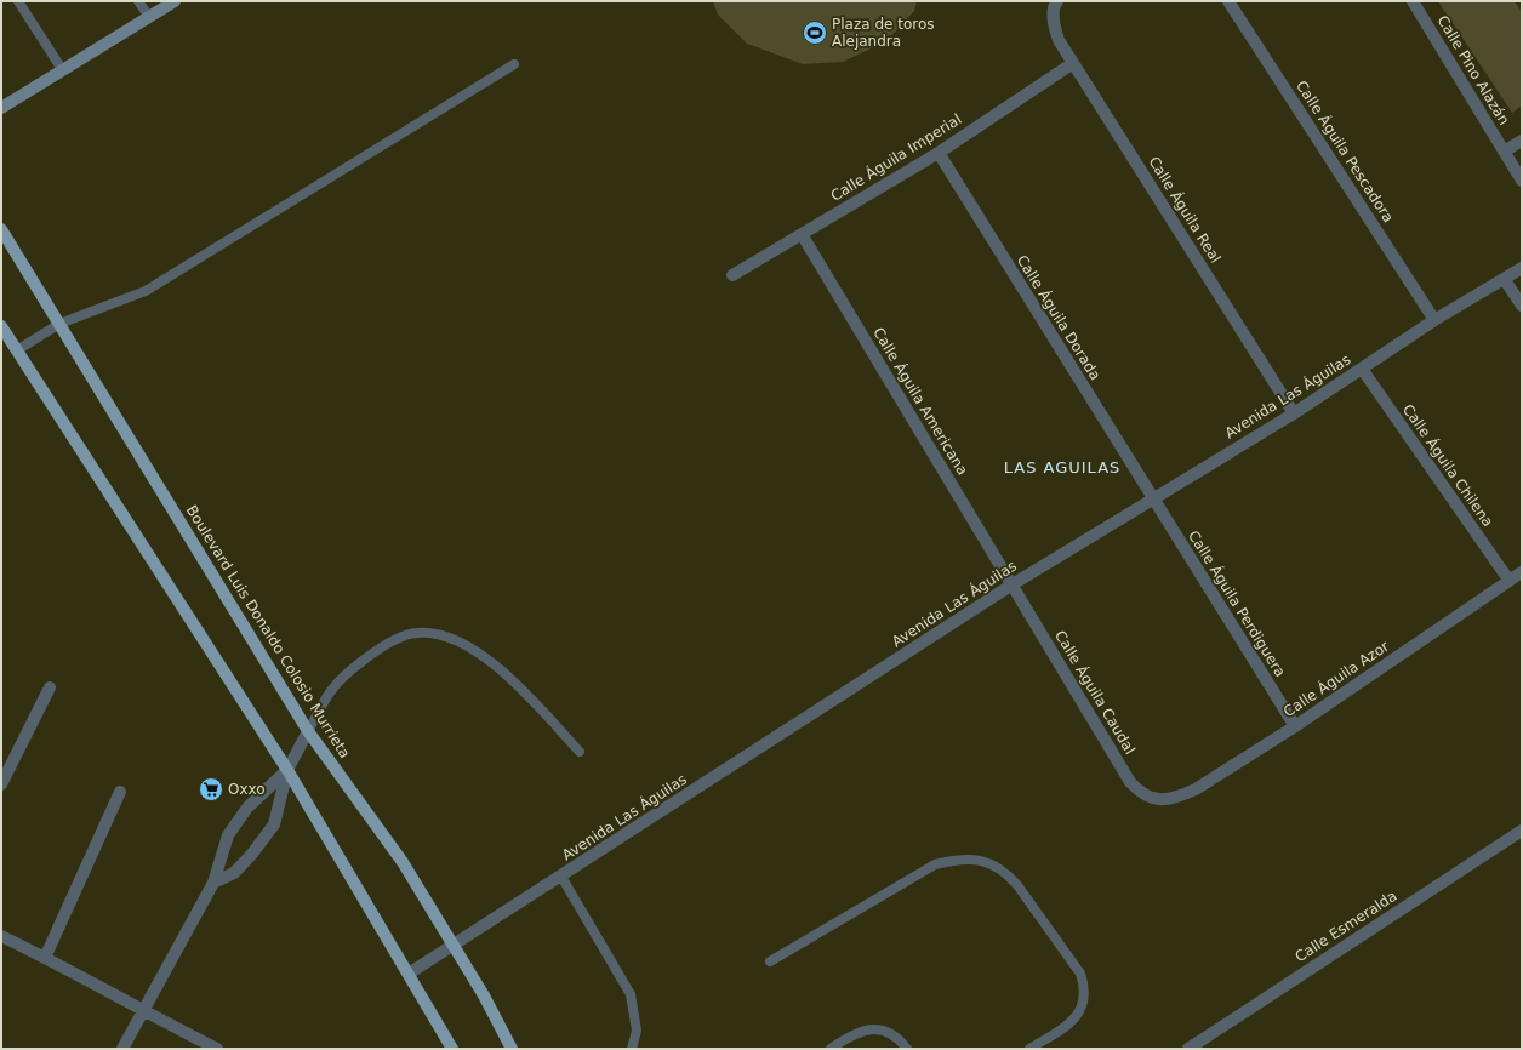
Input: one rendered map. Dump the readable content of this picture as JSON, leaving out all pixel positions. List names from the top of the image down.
{
  "streets": {
    "main road": ["Boulevard Luis Donaldo Colosio Murrieta"],
    "street": [
      "Calle Pino Alazán",
      "Calle Águila Pescadora",
      "Calle Águila Imperial",
      "Calle Águila Real",
      "Calle Águila Dorada",
      "Avenida Las Águilas",
      "Calle Águila Americana",
      "Calle Águila Chilena",
      "Calle Águila Perdiguera",
      "Calle Águila Azor",
      "Calle Águila Caudal",
      "Calle Esmeralda"
    ]
  },
  "crossings": [
    ["Calle Águila Pescadora", "Avenida Las Águilas"],
    ["Calle Águila Imperial", "Calle Águila Real"],
    ["Calle Águila Imperial", "Calle Águila Dorada"],
    ["Calle Águila Imperial", "Calle Águila Americana"],
    ["Calle Águila Real", "Avenida Las Águilas"],
    ["Calle Águila Dorada", "Avenida Las Águilas"],
    ["Calle Águila Dorada", "Calle Águila Perdiguera"],
    ["Avenida Las Águilas", "Calle Águila Americana"],
    ["Avenida Las Águilas", "Calle Águila Chilena"],
    ["Avenida Las Águilas", "Calle Águila Perdiguera"],
    ["Avenida Las Águilas", "Boulevard Luis Donaldo Colosio Murrieta"],
    ["Avenida Las Águilas", "Calle Águila Caudal"],
    ["Calle Águila Americana", "Calle Águila Caudal"],
    ["Calle Águila Chilena", "Calle Águila Azor"],
    ["Calle Águila Perdiguera", "Calle Águila Azor"],
    ["Calle Águila Azor", "Calle Águila Caudal"]
  ],
  "districts": ["LAS AGUILAS"],
  "places": {
    "sports": ["Plaza de toros Alejandra"],
    "supermarket": ["Oxxo"]
  }
}
